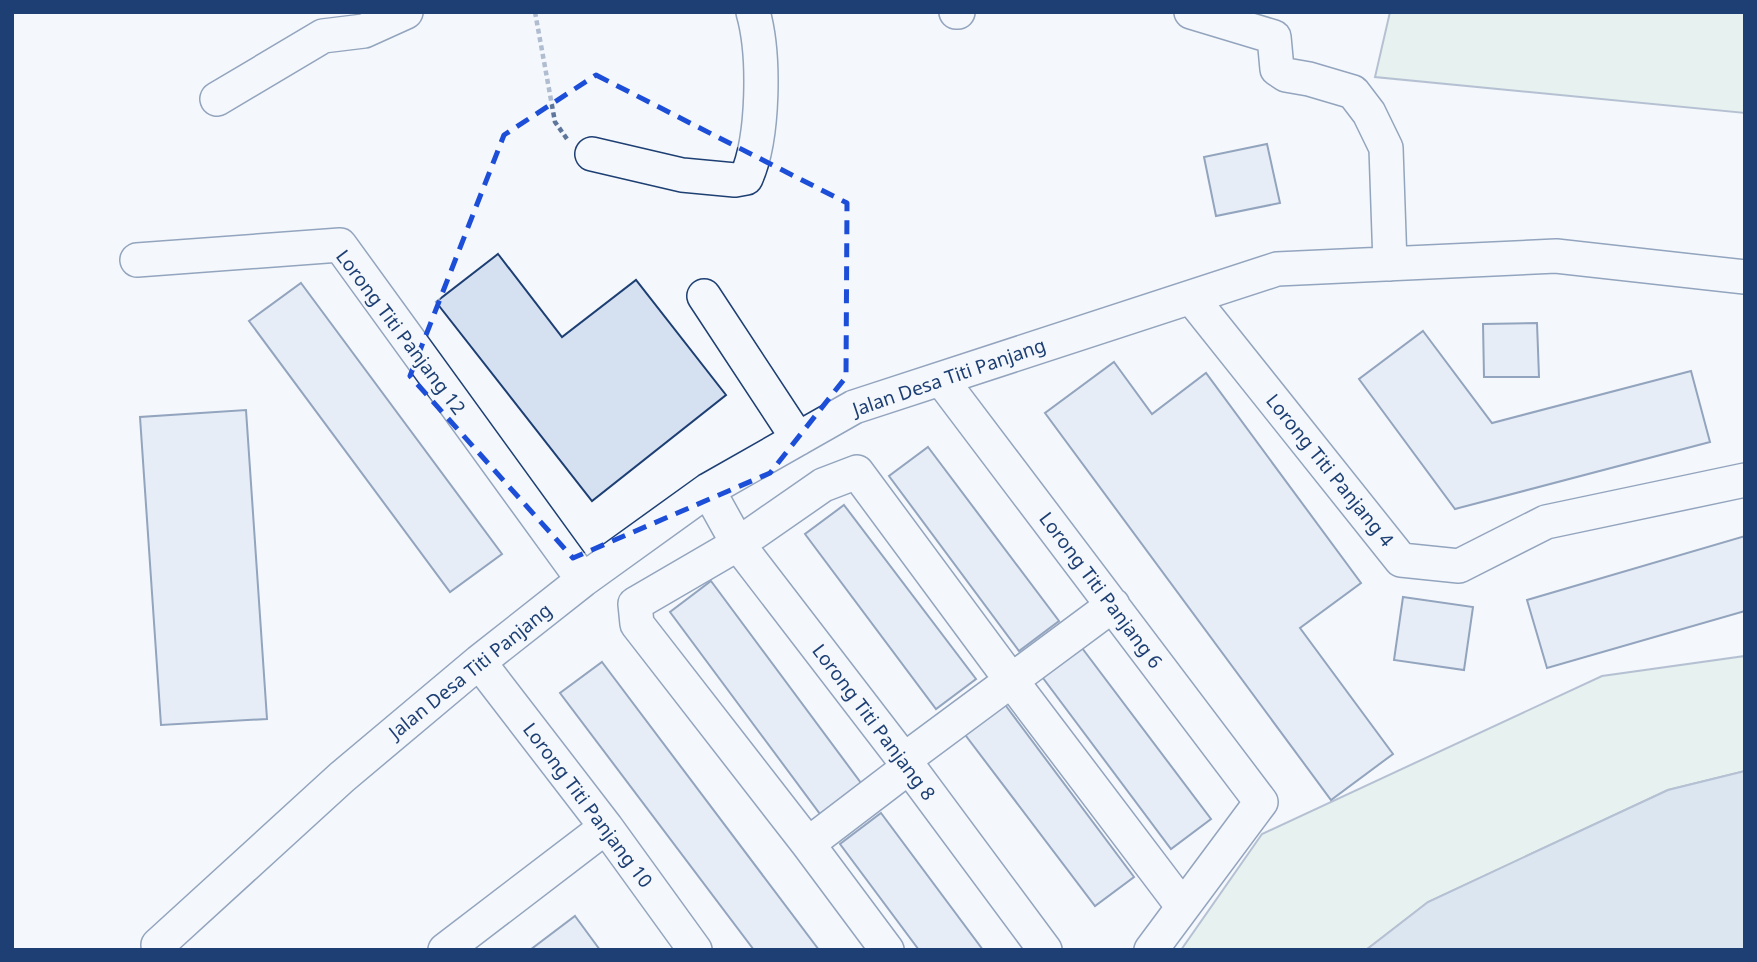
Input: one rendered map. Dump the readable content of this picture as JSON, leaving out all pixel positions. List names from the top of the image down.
{
  "streets": {
    "street": [
      "Lorong Titi Panjang 12",
      "Jalan Desa Titi Panjang",
      "Lorong Titi Panjang 4",
      "Lorong Titi Panjang 6",
      "Lorong Titi Panjang 8",
      "Lorong Titi Panjang 10"
    ]
  },
  "crossings": [
    ["Lorong Titi Panjang 12", "Jalan Desa Titi Panjang"],
    ["Jalan Desa Titi Panjang", "Lorong Titi Panjang 4"],
    ["Jalan Desa Titi Panjang", "Lorong Titi Panjang 6"],
    ["Jalan Desa Titi Panjang", "Lorong Titi Panjang 8"],
    ["Jalan Desa Titi Panjang", "Lorong Titi Panjang 10"]
  ]
}
